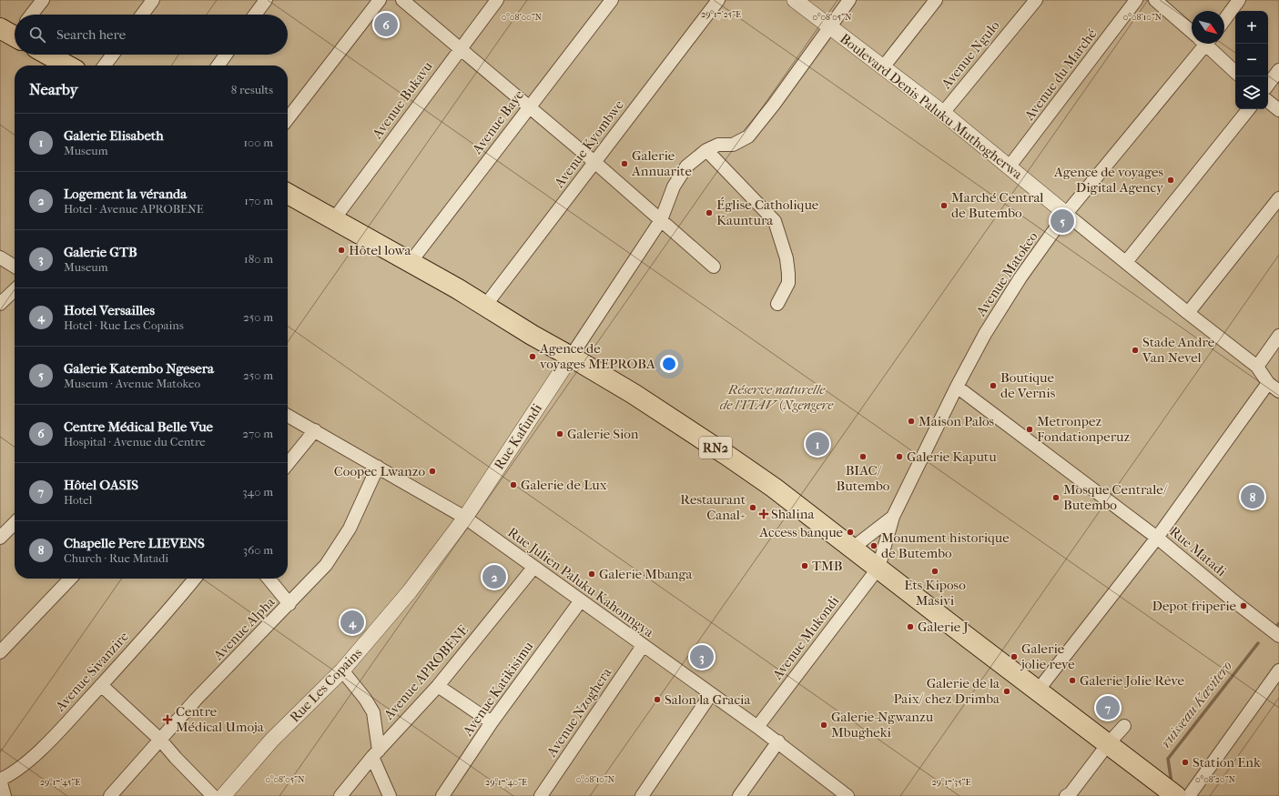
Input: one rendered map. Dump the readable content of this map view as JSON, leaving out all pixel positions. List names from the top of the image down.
{
  "streets": {
    "highway": ["RN2"],
    "street": [
      "Avenue Ngulo",
      "Avenue du Marché",
      "Avenue Bukavu",
      "Boulevard Denis Paluku Muthogherwa",
      "Avenue Baye",
      "Avenue Kyombwe",
      "Avenue Matokeo",
      "Rue Kafundi",
      "Rue Matadi",
      "Rue Julien Paluku Kahonngya",
      "Avenue Alpha",
      "Avenue Mukondi",
      "Avenue Sivanzire",
      "Avenue APROBENE",
      "Rue Les Copains",
      "Avenue Katikisimu",
      "Avenue Nzoghera"
    ]
  },
  "crossings": [
    ["Avenue Ngulo", "Boulevard Denis Paluku Muthogherwa"],
    ["Avenue du Marché", "Boulevard Denis Paluku Muthogherwa"],
    ["Avenue Bukavu", "RN2"],
    ["Boulevard Denis Paluku Muthogherwa", "Avenue Matokeo"],
    ["Avenue Baye", "RN2"],
    ["Avenue Kyombwe", "RN2"],
    ["Avenue Matokeo", "RN2"],
    ["Avenue Matokeo", "Rue Matadi"],
    ["Avenue Matokeo", "Avenue Mukondi"],
    ["Rue Kafundi", "RN2"],
    ["Rue Kafundi", "Rue Julien Paluku Kahonngya"],
    ["Rue Kafundi", "Rue Les Copains"],
    ["RN2", "Avenue Mukondi"],
    ["Rue Julien Paluku Kahonngya", "Avenue Alpha"],
    ["Rue Julien Paluku Kahonngya", "Avenue Mukondi"],
    ["Rue Julien Paluku Kahonngya", "Avenue APROBENE"],
    ["Rue Julien Paluku Kahonngya", "Rue Les Copains"],
    ["Rue Julien Paluku Kahonngya", "Avenue Katikisimu"],
    ["Rue Julien Paluku Kahonngya", "Avenue Nzoghera"]
  ],
  "water": ["ruisseau Kavitero"],
  "parks": ["Réserve naturelle de l'ITAV (Ngengere"],
  "places": {
    "other": [
      "Galerie Annuarite",
      "Agence de voyages Digital Agency",
      "Marché Central de Butembo",
      "Église Catholique Kauntura",
      "Hôtel lowa",
      "Stade Andre Van Nevel",
      "Agence de voyages MEPROBA",
      "Boutique de Vernis",
      "Maison Palos",
      "Metronpez Fondationperuz",
      "Galerie Sion",
      "BIAC/ Butembo",
      "Galerie Kaputu",
      "Coopec Lwanzo",
      "Galerie de Lux",
      "Mosque Centrale/ Butembo",
      "Restaurant Canal+",
      "Access banque",
      "Monument historique de Butembo",
      "TMB",
      "Ets Kiposo Masivi",
      "Galerie Mbanga",
      "Depot friperie",
      "Galerie J",
      "Galerie jolie reve",
      "Galerie Jolie Rêve",
      "Galerie de la Paix/ chez Drimba",
      "Salon la Gracia",
      "Galerie-Ngwanzu Mbugheki",
      "Station Enk"
    ],
    "health": ["Shalina", "Centre Médical Umoja"]
  },
  "north": "bottom right",
  "page": {
    "map_buttons": ["+", "−"],
    "pins": [
      "6",
      "5",
      "1",
      "8",
      "2",
      "4",
      "3",
      "7"
    ],
    "search": "Search here",
    "heading": ["Nearby", "8 results"],
    "list": [
      {
        "mark": "1",
        "name": "Galerie Elisabeth",
        "note": "Museum",
        "value": "100 m"
      },
      {
        "mark": "2",
        "name": "Logement la véranda",
        "note": "Hotel · Avenue APROBENE",
        "value": "170 m"
      },
      {
        "mark": "3",
        "name": "Galerie GTB",
        "note": "Museum",
        "value": "180 m"
      },
      {
        "mark": "4",
        "name": "Hotel Versailles",
        "note": "Hotel · Rue Les Copains",
        "value": "250 m"
      },
      {
        "mark": "5",
        "name": "Galerie Katembo Ngesera",
        "note": "Museum · Avenue Matokeo",
        "value": "250 m"
      },
      {
        "mark": "6",
        "name": "Centre Médical Belle Vue",
        "note": "Hospital · Avenue du Centre",
        "value": "270 m"
      },
      {
        "mark": "7",
        "name": "Hôtel OASIS",
        "note": "Hotel",
        "value": "340 m"
      },
      {
        "mark": "8",
        "name": "Chapelle Pere LIEVENS",
        "note": "Church · Rue Matadi",
        "value": "360 m"
      }
    ]
  },
  "coordinates": [
    "29°17'25\"E",
    "0°08'00\"N",
    "0°08'05\"N",
    "0°08'10\"N",
    "0°08'20\"N",
    "29°17'45\"E",
    "29°17'40\"E",
    "29°17'35\"E"
  ]
}
